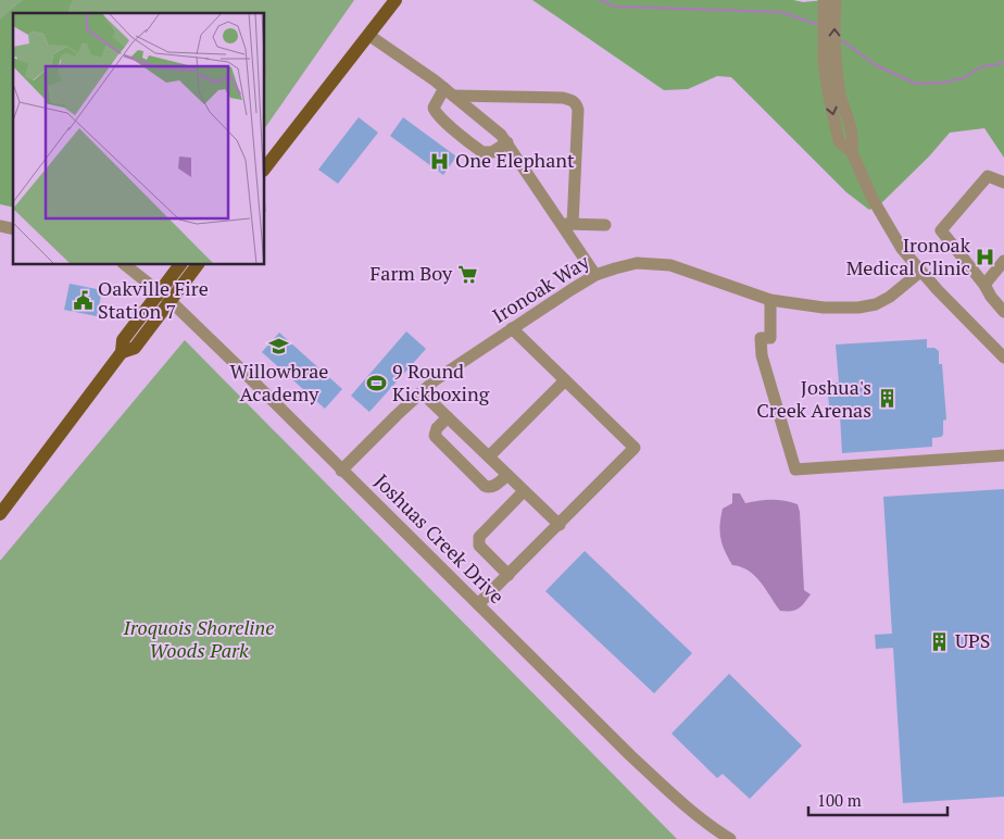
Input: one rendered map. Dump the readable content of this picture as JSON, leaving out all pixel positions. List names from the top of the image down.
{
  "streets": {
    "street": ["Ironoak Way", "Joshuas Creek Drive"]
  },
  "crossings": [
    ["Ironoak Way", "Joshuas Creek Drive"]
  ],
  "parks": ["Iroquois Shoreline Woods Park"],
  "places": {
    "hospital": ["One Elephant", "Ironoak Medical Clinic"],
    "supermarket": ["Farm Boy"],
    "public building": ["Oakville Fire Station 7"],
    "school or university": ["Willowbrae Academy"],
    "sports": ["9 Round Kickboxing"],
    "building": ["Joshua's Creek Arenas", "UPS"]
  },
  "scale_bar": "100 m"
}
